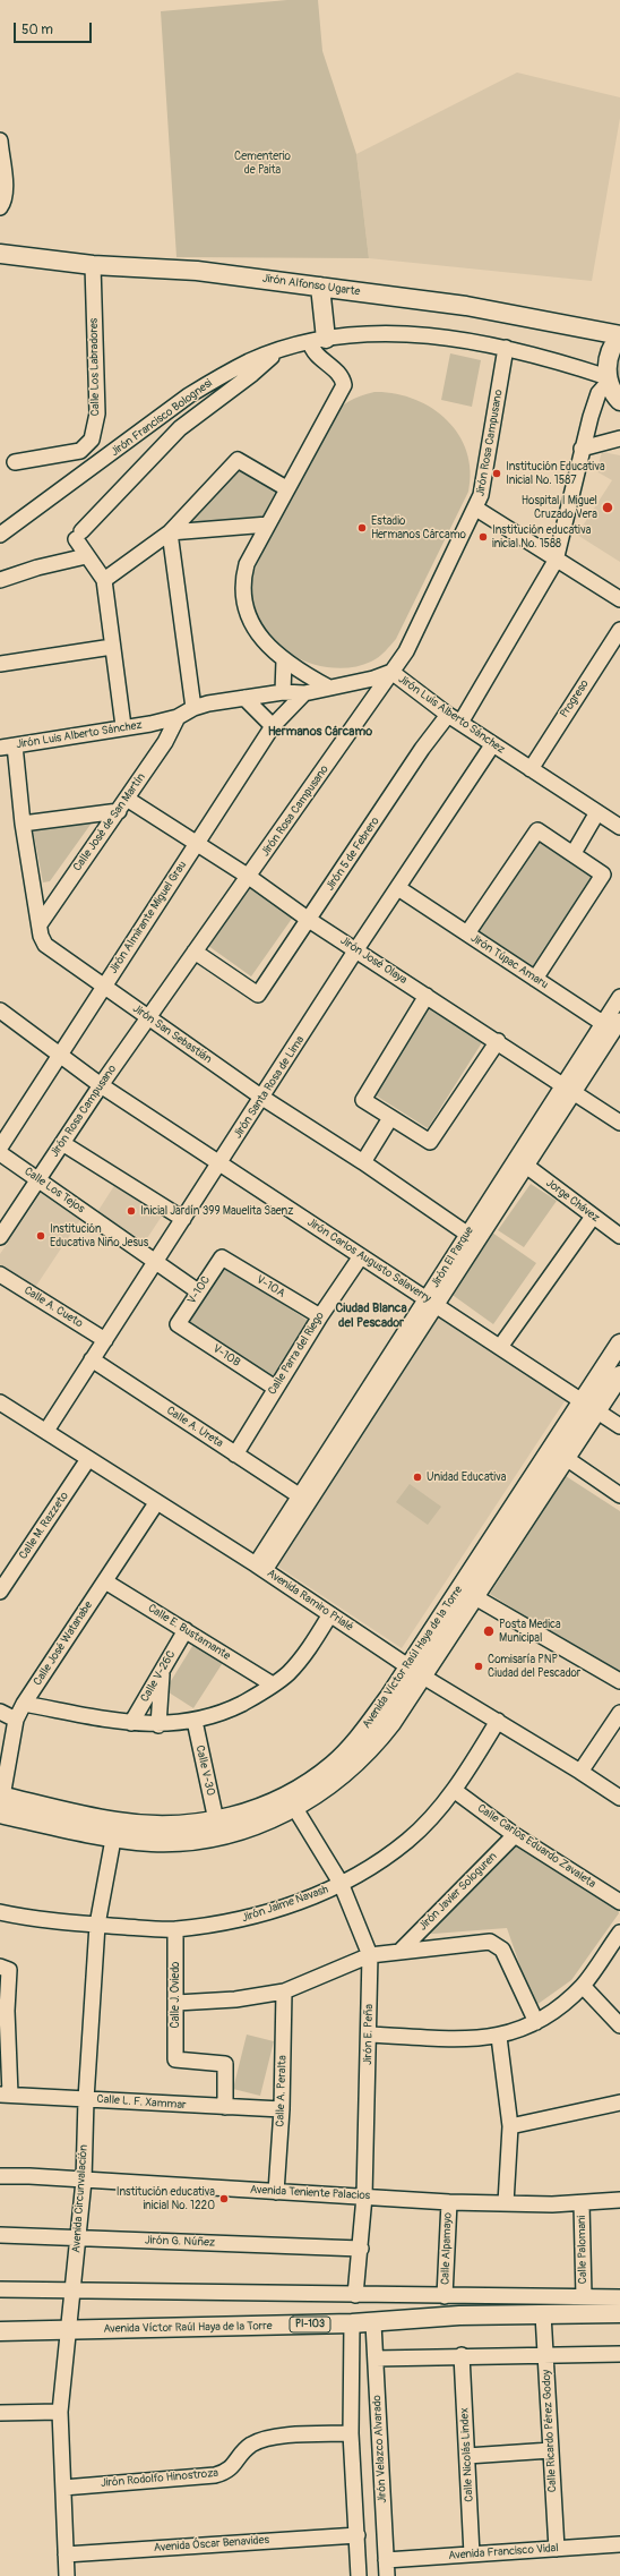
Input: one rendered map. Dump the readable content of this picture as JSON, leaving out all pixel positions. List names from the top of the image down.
{
  "streets": {
    "main road": ["Jirón Alfonso Ugarte", "Avenida Víctor Raúl Haya de la Torre", "PI-103"],
    "street": [
      "Calle Los Labradores",
      "Jirón Francisco Bolognesi",
      "Jirón Rosa Campusano",
      "Progreso",
      "Jirón Luis Alberto Sánchez",
      "Calle José de San Martín",
      "Jirón 5 de Febrero",
      "Jirón Almirante Miguel Grau",
      "Jirón José Olaya",
      "Jirón Túpac Amaru",
      "Jirón San Sebastián",
      "Jirón Santa Rosa de Lima",
      "Calle Los Tejos",
      "Jorge Chávez",
      "Jirón El Parque",
      "Jirón Carlos Augusto Salaverry",
      "V-10A",
      "V-10C",
      "Calle A. Cueto",
      "Calle Parra del Riego",
      "V-10B",
      "Calle A. Ureta",
      "Calle M. Razzeto",
      "Avenida Ramiro Prialé",
      "Calle E. Bustamante",
      "Calle José Watanabe",
      "Calle V-26C",
      "Calle V-30",
      "Calle Carlos Eduardo Zavaleta",
      "Jirón Javier Sologuren",
      "Jirón Jaime Navash",
      "Calle J. Oviedo",
      "Jirón E. Peña",
      "Calle A. Peralta",
      "Calle L. F. Xammar",
      "Avenida Teniente Palacios",
      "Avenida Circunvalación",
      "Jirón G. Núñez",
      "Calle Alpamayo",
      "Calle Palomani",
      "Calle Ricardo Pérez Godoy",
      "Jirón Velazco Alvarado",
      "Calle Nicolás Lindex",
      "Jirón Rodolfo Hinostroza",
      "Avenida Óscar Benavides",
      "Avenida Francisco Vidal"
    ]
  },
  "crossings": [
    ["Jirón Alfonso Ugarte", "Calle Los Labradores"],
    ["Jirón Francisco Bolognesi", "Jirón Rosa Campusano"],
    ["Jirón Francisco Bolognesi", "Jirón 5 de Febrero"],
    ["Jirón Rosa Campusano", "Jirón Luis Alberto Sánchez"],
    ["Jirón Rosa Campusano", "Jirón 5 de Febrero"],
    ["Jirón Rosa Campusano", "Jirón José Olaya"],
    ["Jirón Rosa Campusano", "Jirón San Sebastián"],
    ["Jirón Rosa Campusano", "Calle Los Tejos"],
    ["Jirón Rosa Campusano", "Jirón Carlos Augusto Salaverry"],
    ["Progreso", "Jirón Luis Alberto Sánchez"],
    ["Jirón Luis Alberto Sánchez", "Calle José de San Martín"],
    ["Jirón Luis Alberto Sánchez", "Jirón 5 de Febrero"],
    ["Jirón Luis Alberto Sánchez", "Jirón Almirante Miguel Grau"],
    ["Jirón Luis Alberto Sánchez", "Jirón San Sebastián"],
    ["Jirón Luis Alberto Sánchez", "Jirón Santa Rosa de Lima"],
    ["Calle José de San Martín", "Jirón José Olaya"],
    ["Calle José de San Martín", "Jirón San Sebastián"],
    ["Jirón 5 de Febrero", "Jirón José Olaya"],
    ["Jirón Almirante Miguel Grau", "Jirón José Olaya"],
    ["Jirón Almirante Miguel Grau", "Jirón San Sebastián"],
    ["Jirón Almirante Miguel Grau", "Jirón Carlos Augusto Salaverry"],
    ["Jirón José Olaya", "Jirón Santa Rosa de Lima"],
    ["Jirón José Olaya", "Jirón El Parque"],
    ["Jirón Túpac Amaru", "Jirón Santa Rosa de Lima"],
    ["Jirón Túpac Amaru", "Jirón El Parque"],
    ["Jirón San Sebastián", "Jirón Santa Rosa de Lima"],
    ["Jirón San Sebastián", "Jirón El Parque"],
    ["Jirón Santa Rosa de Lima", "Calle Los Tejos"],
    ["Jirón Santa Rosa de Lima", "Jirón Carlos Augusto Salaverry"],
    ["Jirón Santa Rosa de Lima", "Calle A. Cueto"],
    ["Jirón Santa Rosa de Lima", "Calle A. Ureta"],
    ["Jirón Santa Rosa de Lima", "Avenida Ramiro Prialé"],
    ["Calle Los Tejos", "V-10C"],
    ["Jorge Chávez", "Jirón El Parque"],
    ["Jirón El Parque", "Jirón Carlos Augusto Salaverry"],
    ["Jirón El Parque", "Calle A. Ureta"],
    ["Jirón El Parque", "Avenida Ramiro Prialé"],
    ["Jirón Carlos Augusto Salaverry", "Calle Parra del Riego"],
    ["Jirón Carlos Augusto Salaverry", "Avenida Víctor Raúl Haya de la Torre"],
    ["V-10A", "V-10C"],
    ["V-10A", "Calle Parra del Riego"],
    ["V-10C", "V-10B"],
    ["Calle Parra del Riego", "V-10B"],
    ["Calle Parra del Riego", "Calle A. Ureta"],
    ["Calle M. Razzeto", "Avenida Ramiro Prialé"],
    ["Avenida Ramiro Prialé", "Calle José Watanabe"],
    ["Avenida Ramiro Prialé", "Avenida Víctor Raúl Haya de la Torre"],
    ["Avenida Ramiro Prialé", "Jirón Jaime Navash"],
    ["Calle E. Bustamante", "Calle José Watanabe"],
    ["Calle E. Bustamante", "Calle V-26C"],
    ["Calle José Watanabe", "Avenida Víctor Raúl Haya de la Torre"],
    ["Avenida Víctor Raúl Haya de la Torre", "Calle V-30"],
    ["Avenida Víctor Raúl Haya de la Torre", "Jirón E. Peña"],
    ["Avenida Víctor Raúl Haya de la Torre", "Avenida Circunvalación"],
    ["Avenida Víctor Raúl Haya de la Torre", "Calle Ricardo Pérez Godoy"],
    ["Avenida Víctor Raúl Haya de la Torre", "Jirón Velazco Alvarado"],
    ["Calle Carlos Eduardo Zavaleta", "Jirón Javier Sologuren"],
    ["Calle Carlos Eduardo Zavaleta", "Jirón Jaime Navash"],
    ["Jirón Jaime Navash", "Calle J. Oviedo"],
    ["Jirón Jaime Navash", "Jirón E. Peña"],
    ["Jirón Jaime Navash", "Avenida Circunvalación"],
    ["Calle J. Oviedo", "Calle L. F. Xammar"],
    ["Jirón E. Peña", "Avenida Teniente Palacios"],
    ["Jirón E. Peña", "Jirón G. Núñez"],
    ["Calle A. Peralta", "Calle L. F. Xammar"],
    ["Calle A. Peralta", "Avenida Teniente Palacios"],
    ["Calle L. F. Xammar", "Avenida Circunvalación"],
    ["Avenida Teniente Palacios", "Avenida Circunvalación"],
    ["Avenida Teniente Palacios", "Calle Alpamayo"],
    ["Avenida Teniente Palacios", "Calle Palomani"],
    ["Avenida Circunvalación", "Jirón G. Núñez"],
    ["Avenida Circunvalación", "Jirón Rodolfo Hinostroza"],
    ["Avenida Circunvalación", "Avenida Óscar Benavides"],
    ["Calle Ricardo Pérez Godoy", "Avenida Francisco Vidal"],
    ["Jirón Velazco Alvarado", "Avenida Francisco Vidal"],
    ["Calle Nicolás Lindex", "Avenida Francisco Vidal"]
  ],
  "districts": ["Hermanos Cárcamo", "Ciudad Blanca del Pescador"],
  "parks": ["Cementerio de Paita"],
  "places": [
    "Institución Educativa Inicial No. 1587",
    "Hospital I Miguel Cruzado Vera",
    "Estadio Hermanos Cárcamo",
    "Institución educativa inicial No. 1588",
    "Inicial Jardín 399 Mauelita Saenz",
    "Institución Educativa Niño Jesus",
    "Unidad Educativa",
    "Posta Medica Municipal",
    "Comisaría PNP Ciudad del Pescador",
    "Institución educativa inicial No. 1220"
  ],
  "scale_bar": "50 m"
}
